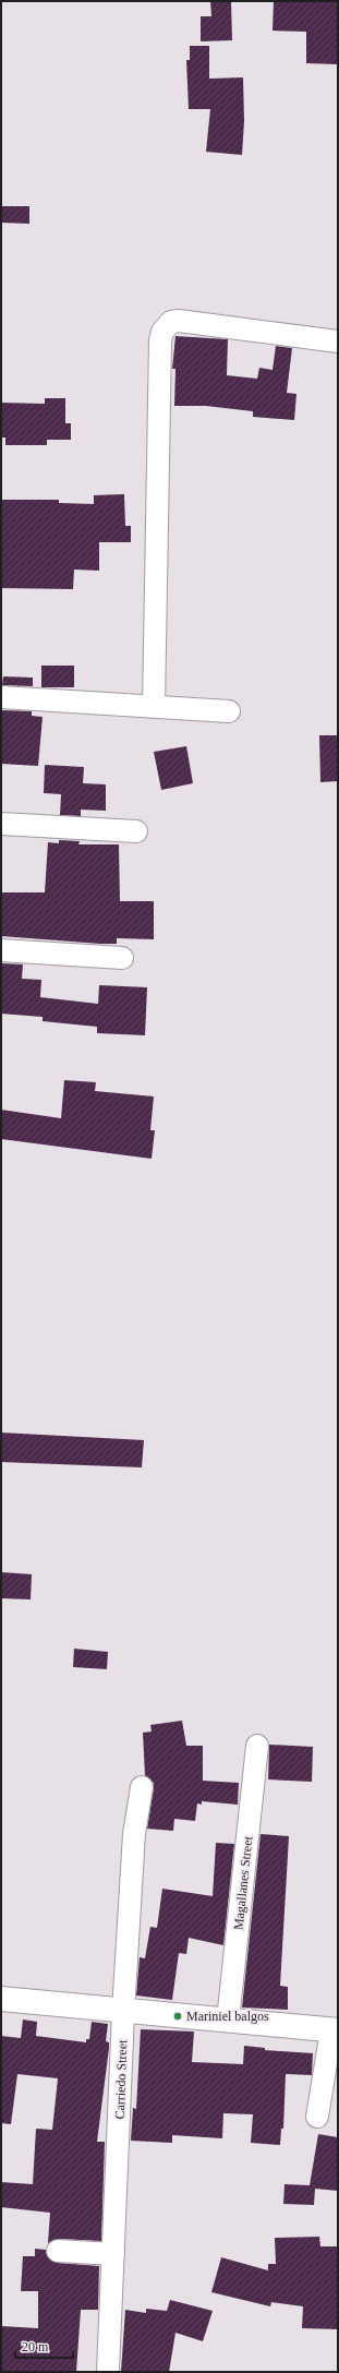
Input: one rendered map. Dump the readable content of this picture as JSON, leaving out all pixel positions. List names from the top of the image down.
{
  "streets": {
    "street": ["Magallanes Street", "Carriedo Street"]
  },
  "places": ["Mariniel balgos"],
  "scale_bar": "20 m"
}
